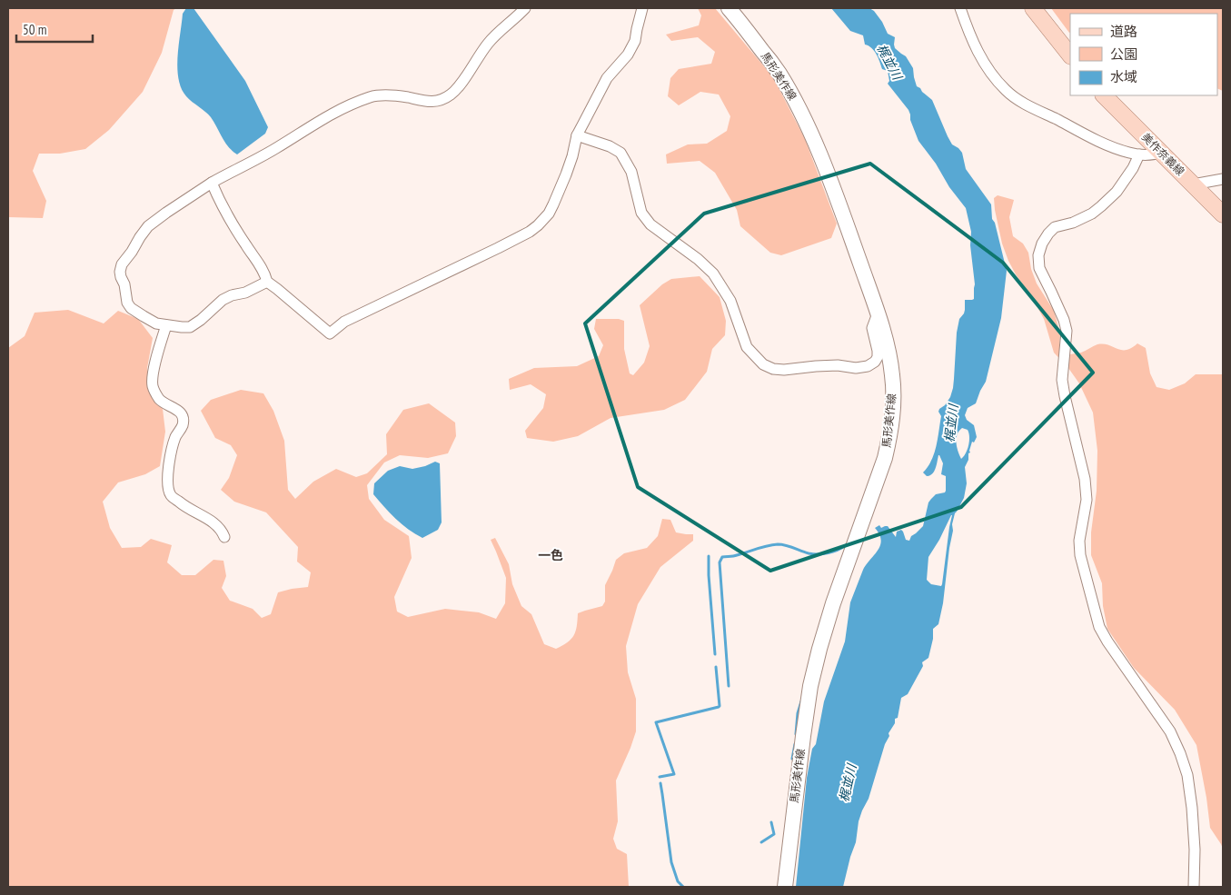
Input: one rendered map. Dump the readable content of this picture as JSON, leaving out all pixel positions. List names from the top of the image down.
{
  "streets": {
    "main road": ["馬形美作線", "美作奈義線"]
  },
  "districts": ["一色"],
  "water": ["梶並川"],
  "legend": ["道路", "公園", "水域"],
  "scale_bar": "50 m"
}
